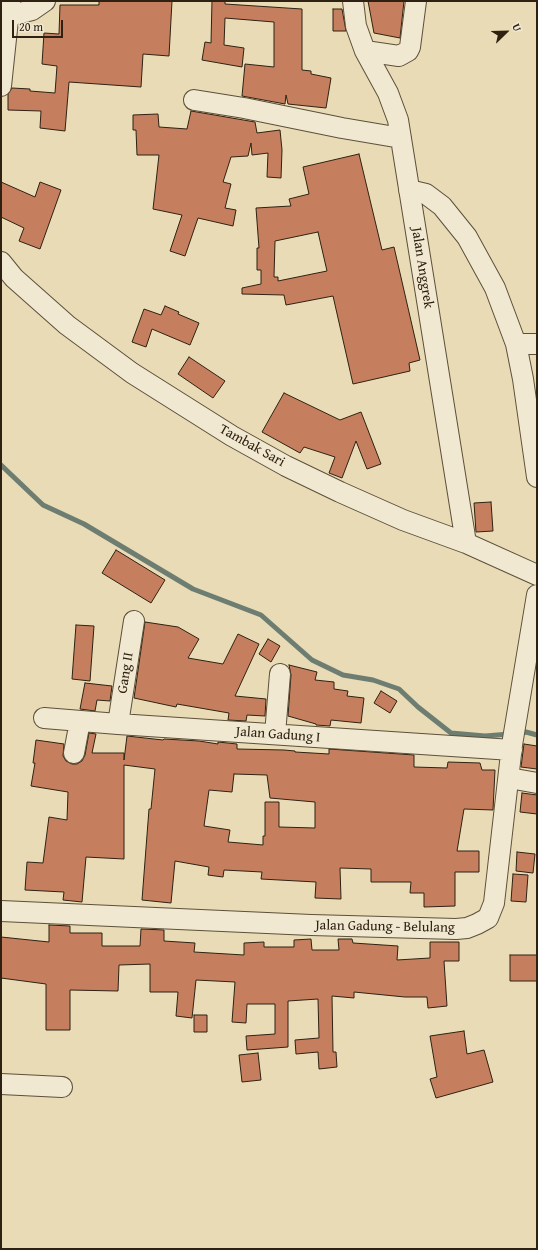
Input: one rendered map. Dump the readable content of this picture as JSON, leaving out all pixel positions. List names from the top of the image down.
{
  "streets": {
    "street": [
      "Jalan Anggrek",
      "Tambak Sari",
      "Gang II",
      "Jalan Gadung I",
      "Jalan Gadung - Belulang"
    ]
  },
  "crossings": [
    ["Jalan Anggrek", "Tambak Sari"],
    ["Gang II", "Jalan Gadung I"],
    ["Jalan Gadung I", "Jalan Gadung - Belulang"]
  ],
  "scale_bar": "20 m",
  "north": "top right"
}
